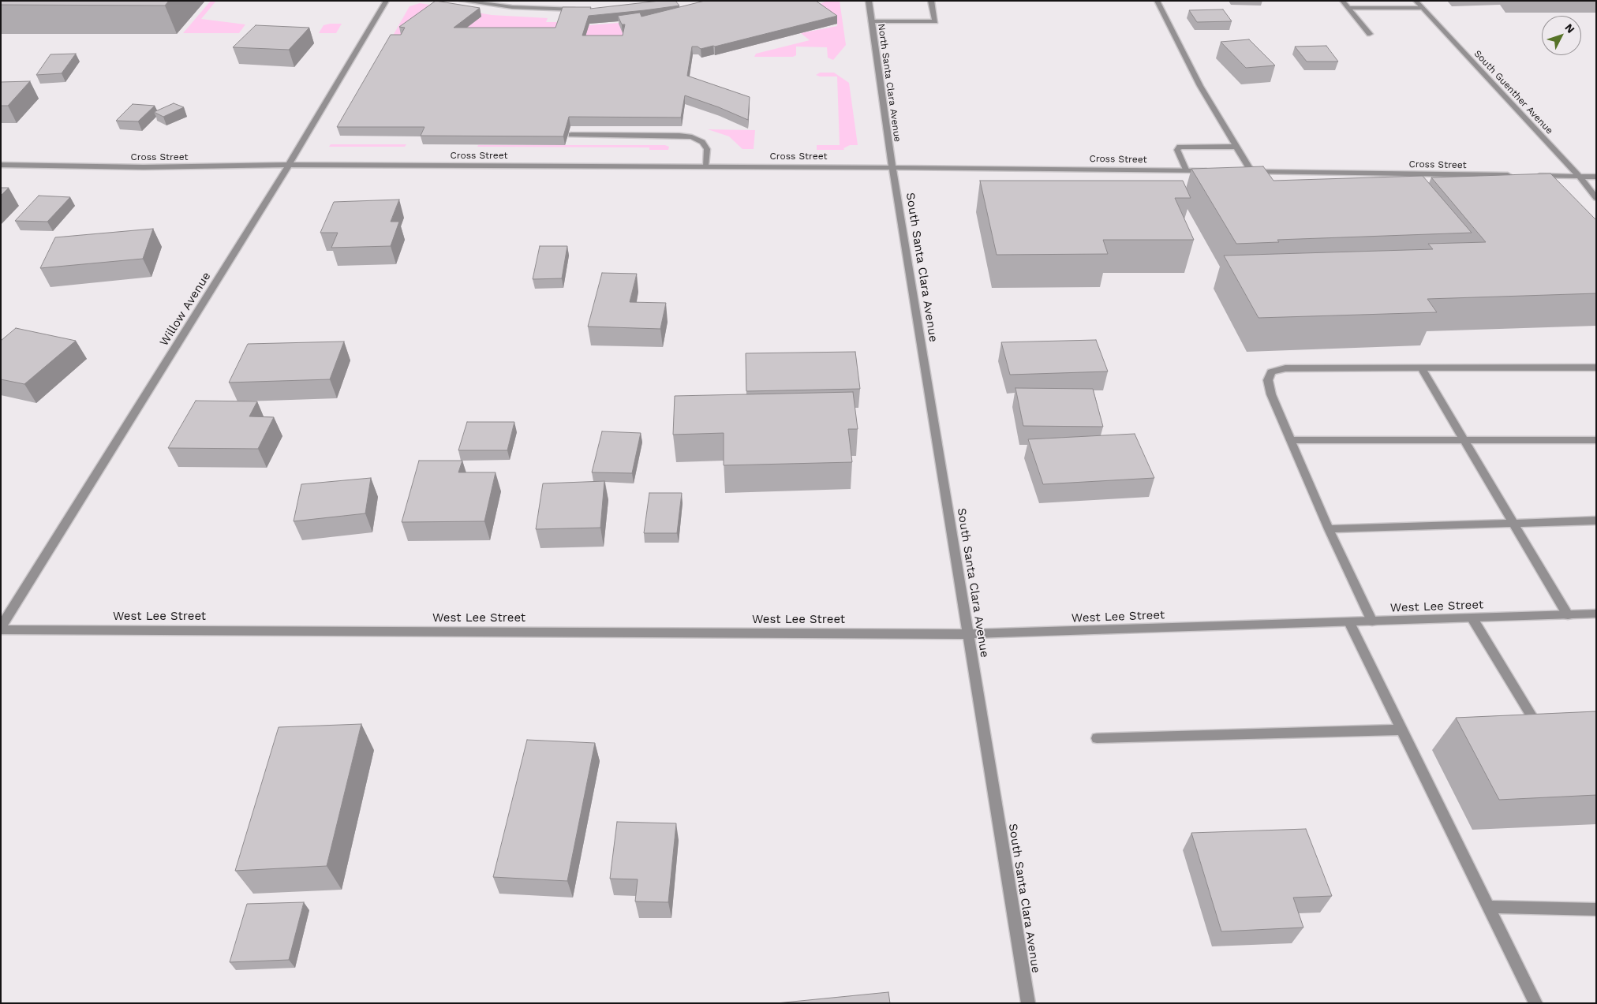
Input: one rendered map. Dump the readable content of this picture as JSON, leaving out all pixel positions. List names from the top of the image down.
{
  "streets": {
    "street": [
      "North Santa Clara Avenue",
      "South Guenther Avenue",
      "Cross Street",
      "South Santa Clara Avenue",
      "Willow Avenue",
      "West Lee Street"
    ]
  },
  "crossings": [
    ["North Santa Clara Avenue", "Cross Street"],
    ["North Santa Clara Avenue", "South Santa Clara Avenue"],
    ["Cross Street", "South Santa Clara Avenue"],
    ["Cross Street", "Willow Avenue"],
    ["South Santa Clara Avenue", "West Lee Street"],
    ["Willow Avenue", "West Lee Street"]
  ],
  "north": "top right"
}
